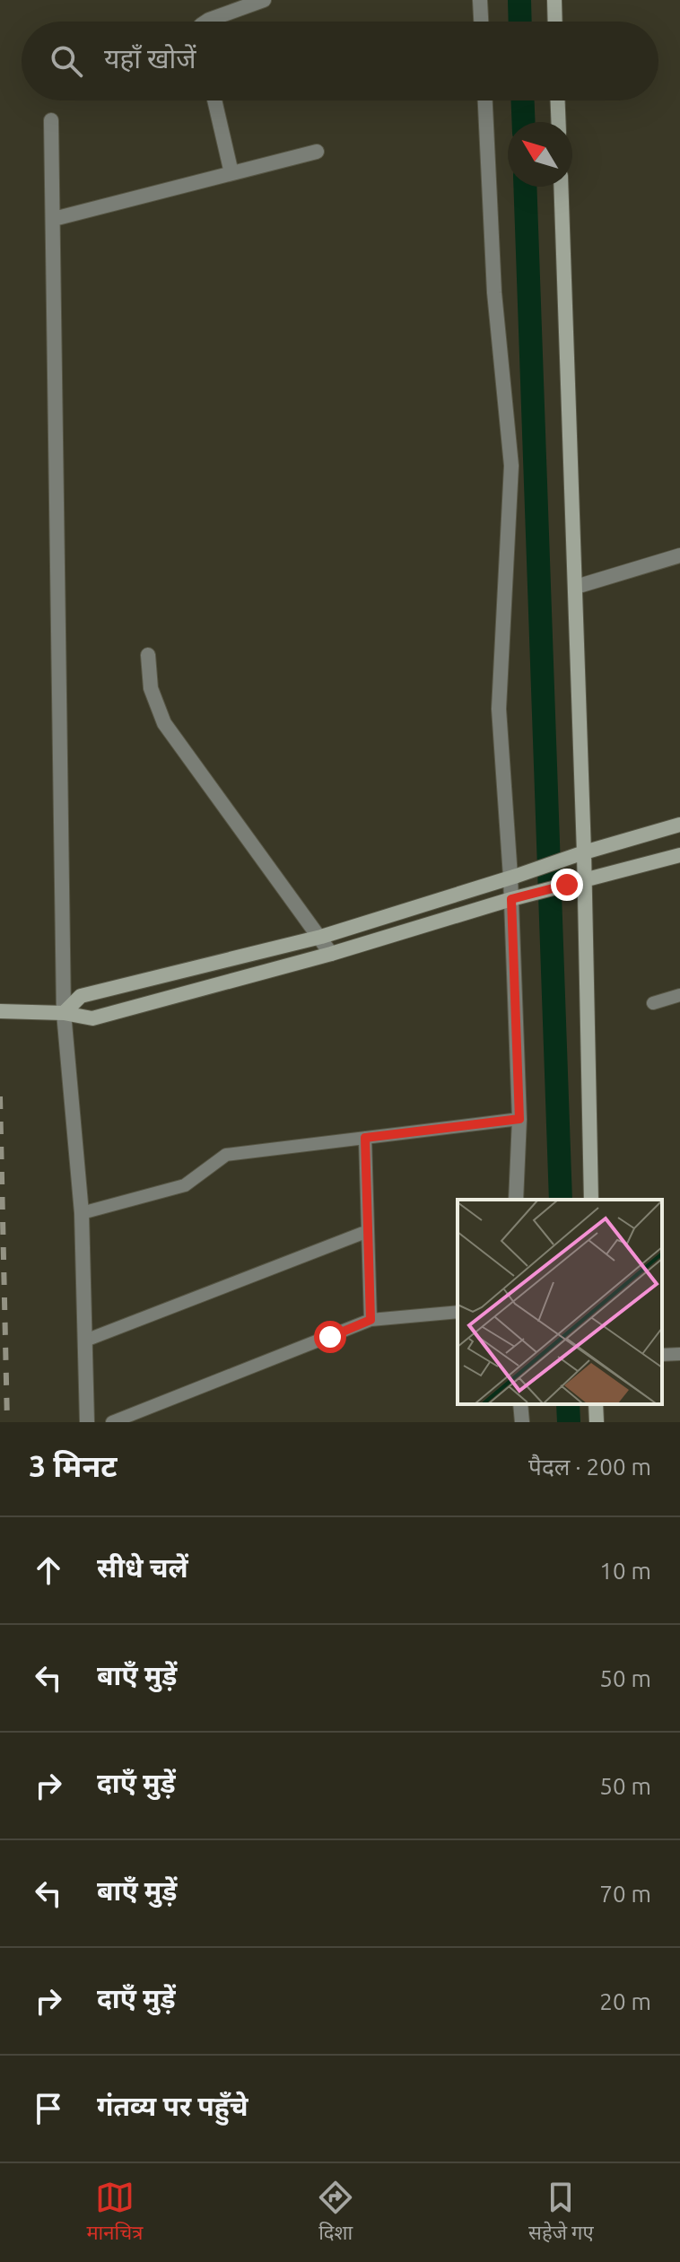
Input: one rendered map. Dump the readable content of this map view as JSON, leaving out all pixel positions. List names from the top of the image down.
{
  "north": "top left",
  "page": {
    "search": "यहाँ खोजें",
    "heading": ["3 मिनट", "पैदल · 200 m"],
    "list": [
      ["सीधे चलें", "10 m"],
      ["बाएँ मुड़ें", "50 m"],
      ["दाएँ मुड़ें", "50 m"],
      ["बाएँ मुड़ें", "70 m"],
      ["दाएँ मुड़ें", "20 m"],
      "गंतव्य पर पहुँचे"
    ],
    "nav": ["मानचित्र", "दिशा", "सहेजे गए"]
  }
}
